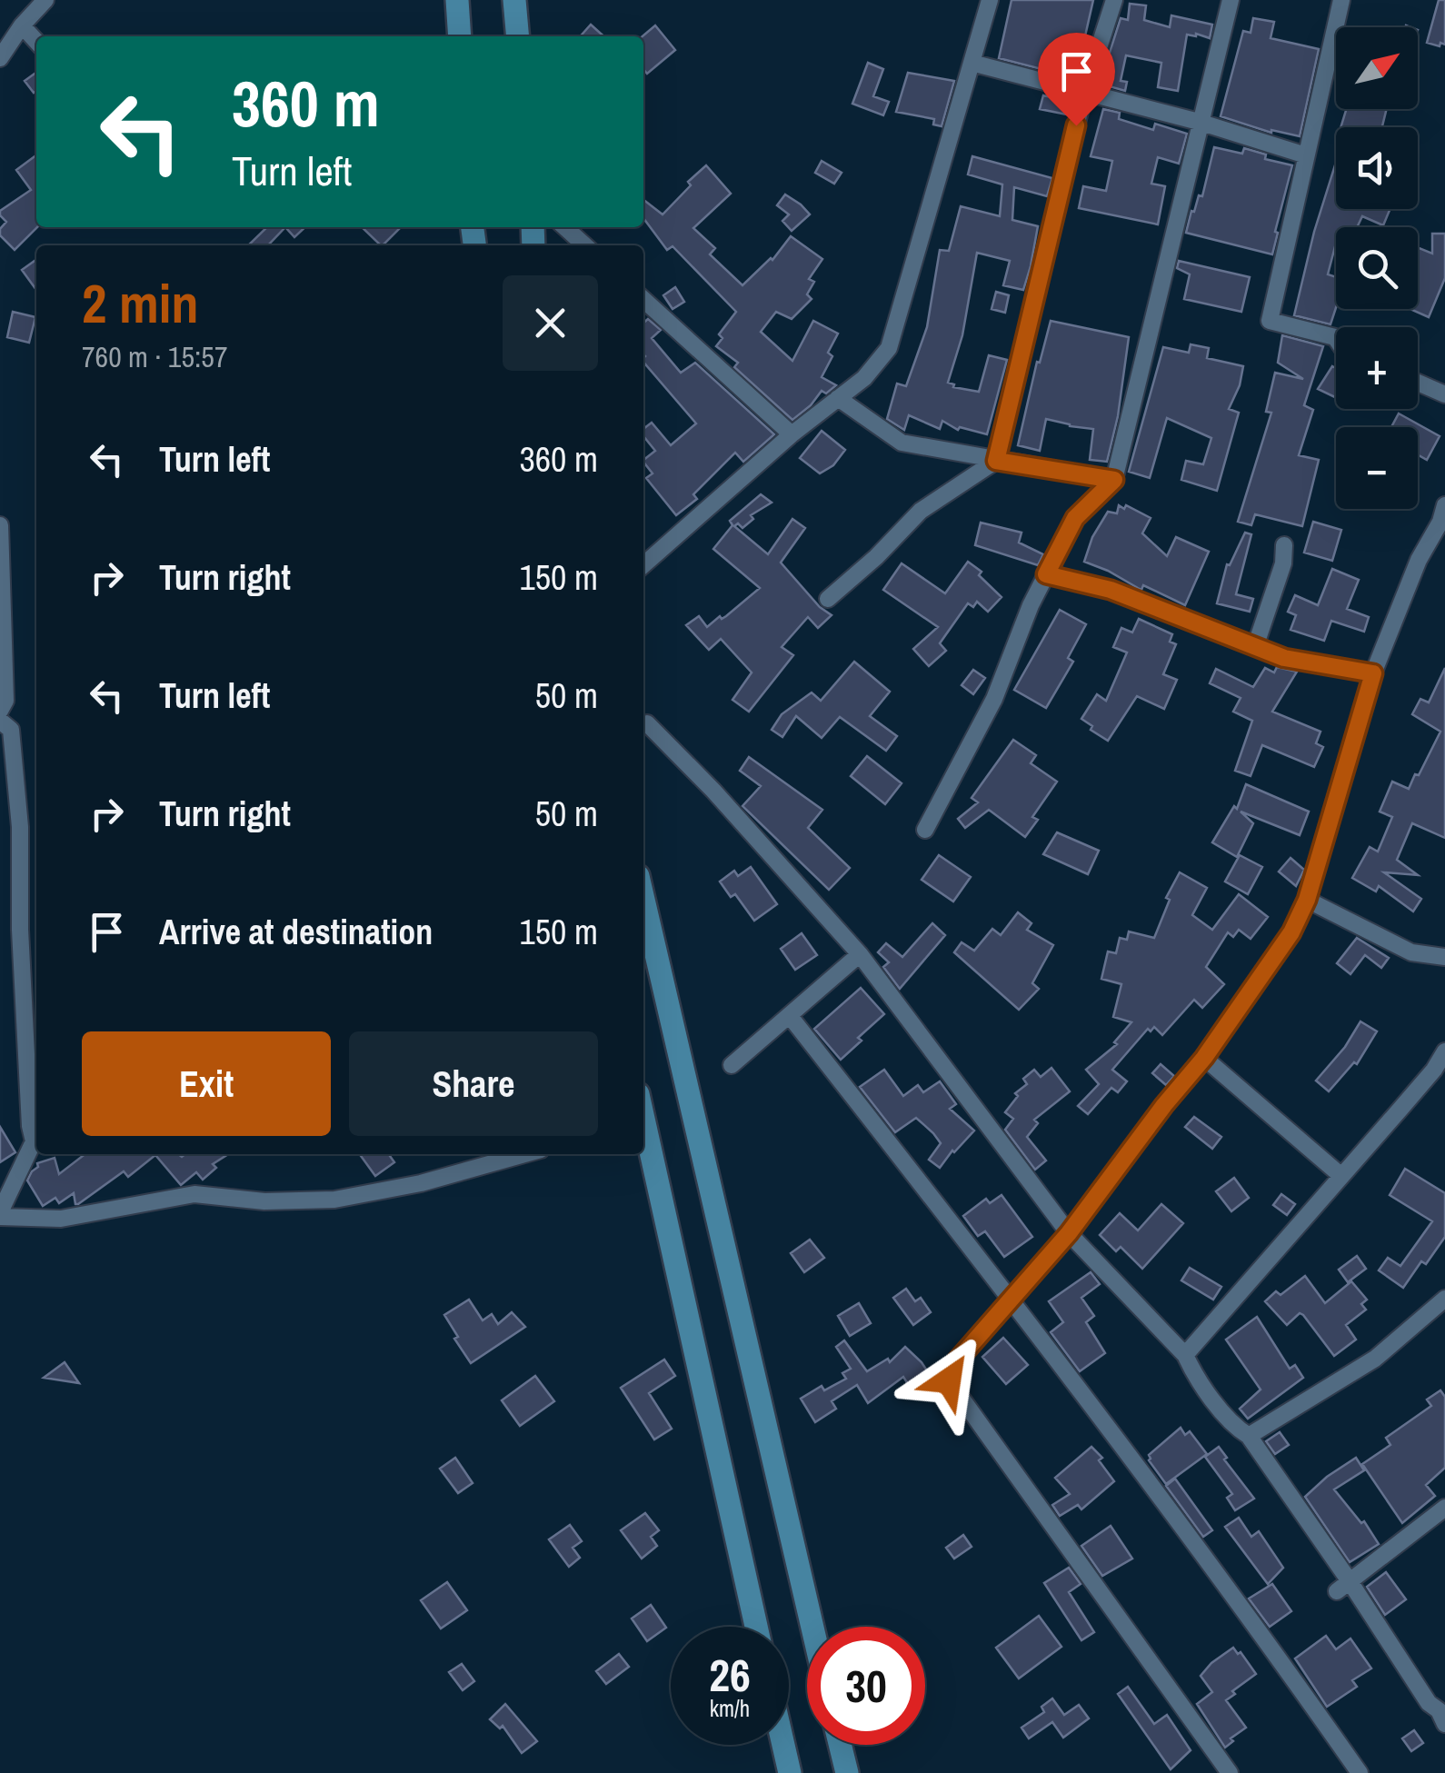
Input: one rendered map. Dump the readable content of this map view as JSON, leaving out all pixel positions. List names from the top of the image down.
{
  "north": "top right",
  "page": {
    "map_buttons": ["+", "−"],
    "turn": ["360 m", "Turn left"],
    "heading": ["2 min", "760 m · 15:57"],
    "list": [
      {
        "name": "Turn left",
        "value": "360 m"
      },
      {
        "name": "Turn right",
        "value": "150 m"
      },
      {
        "name": "Turn left",
        "value": "50 m"
      },
      {
        "name": "Turn right",
        "value": "50 m"
      },
      {
        "name": "Arrive at destination",
        "value": "150 m"
      }
    ],
    "buttons": ["Exit", "Share"],
    "speed": "26 km/h",
    "limit": "30"
  }
}
